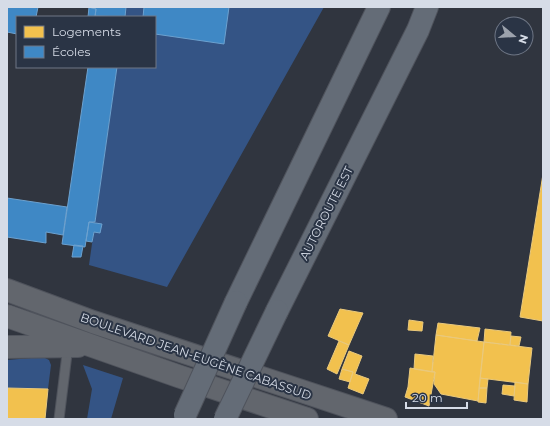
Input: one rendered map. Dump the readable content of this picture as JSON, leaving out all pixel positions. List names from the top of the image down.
{
  "streets": {
    "highway": ["AUTOROUTE EST"],
    "street": ["BOULEVARD JEAN-EUGÈNE CABASSUD"]
  },
  "legend": ["Logements", "Écoles"],
  "scale_bar": "20 m",
  "north": "right"
}
